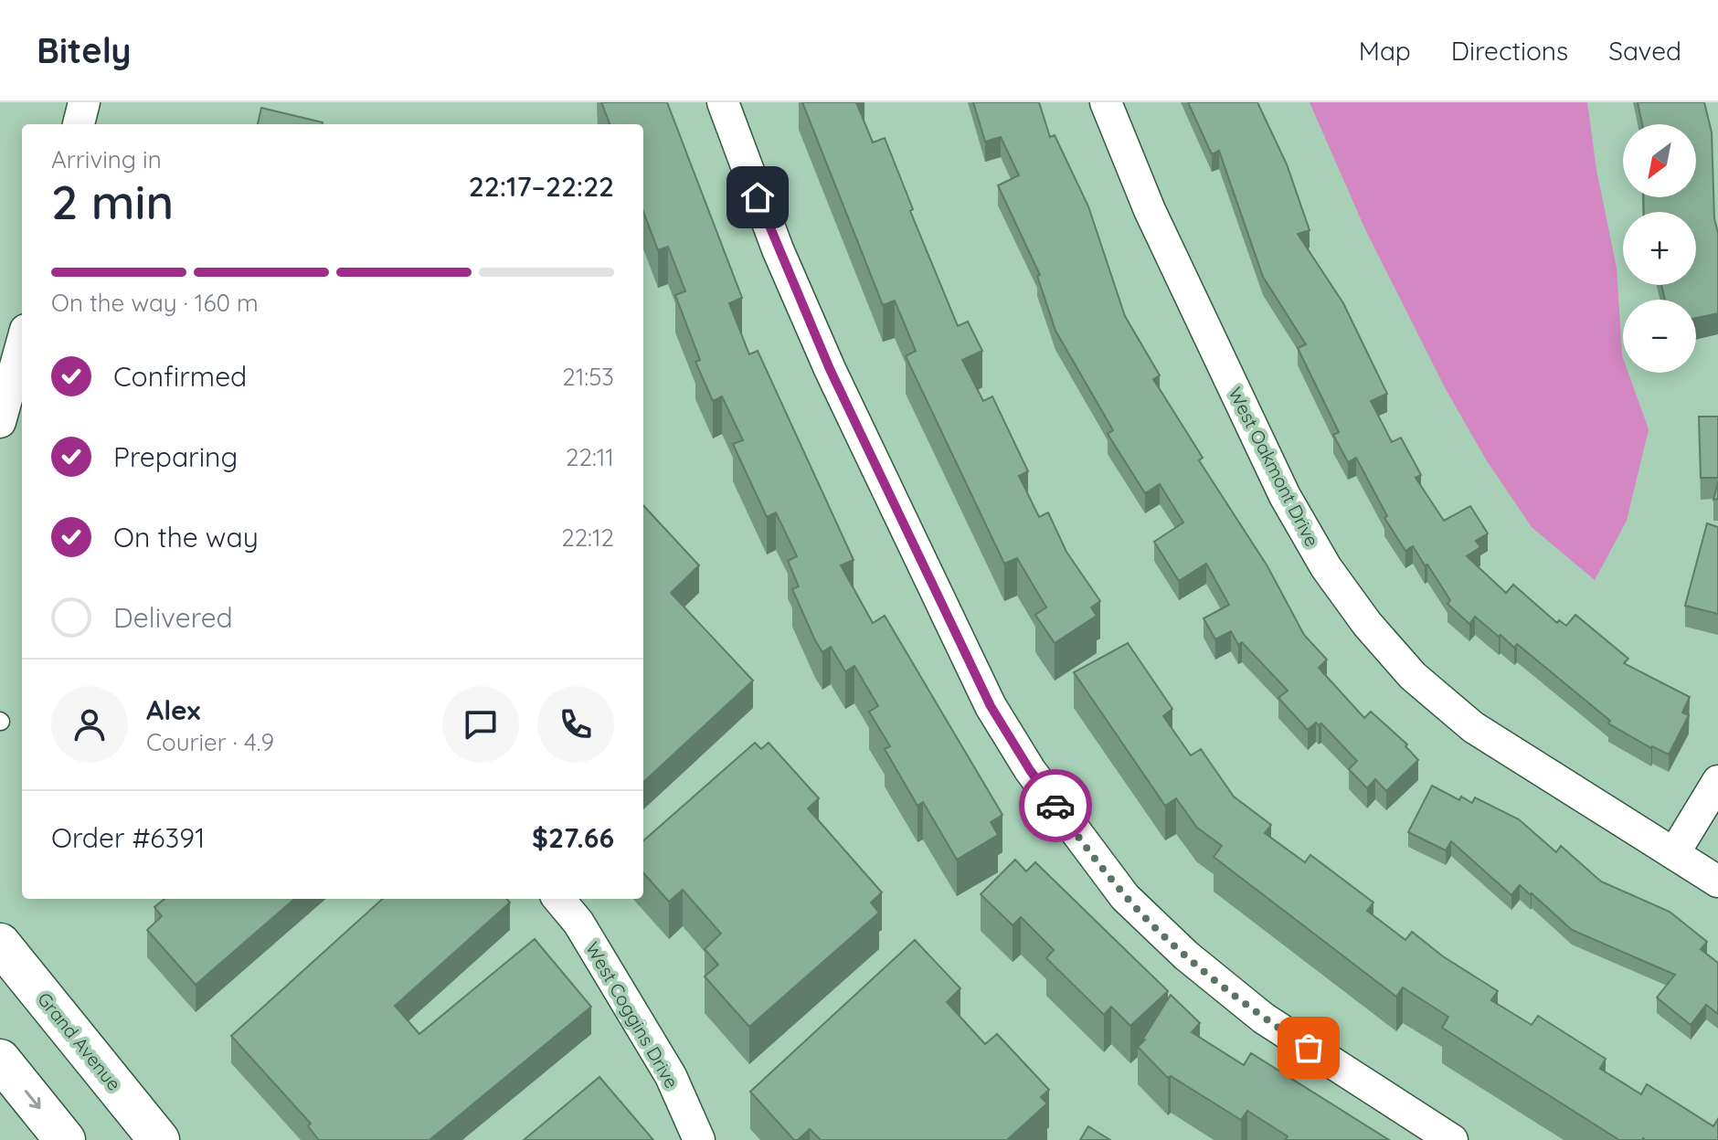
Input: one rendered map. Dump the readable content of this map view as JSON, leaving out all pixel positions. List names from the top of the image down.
{
  "streets": {
    "highway": ["Grand Avenue"],
    "street": ["West Oakmont Drive", "West Coggins Drive"]
  },
  "north": "bottom left",
  "page": {
    "header": "Bitely",
    "nav": ["Map", "Directions", "Saved"],
    "map_buttons": ["+", "−"],
    "heading": ["2 min", "Arriving in", "22:17–22:22"],
    "panel": [
      "Alex",
      "Courier · 4.9",
      "Order #6391",
      "$27.66"
    ],
    "bar": "On the way · 160 m",
    "list": [
      ["Confirmed", "21:53"],
      ["Preparing", "22:11"],
      ["On the way", "22:12"],
      "Delivered"
    ]
  }
}
